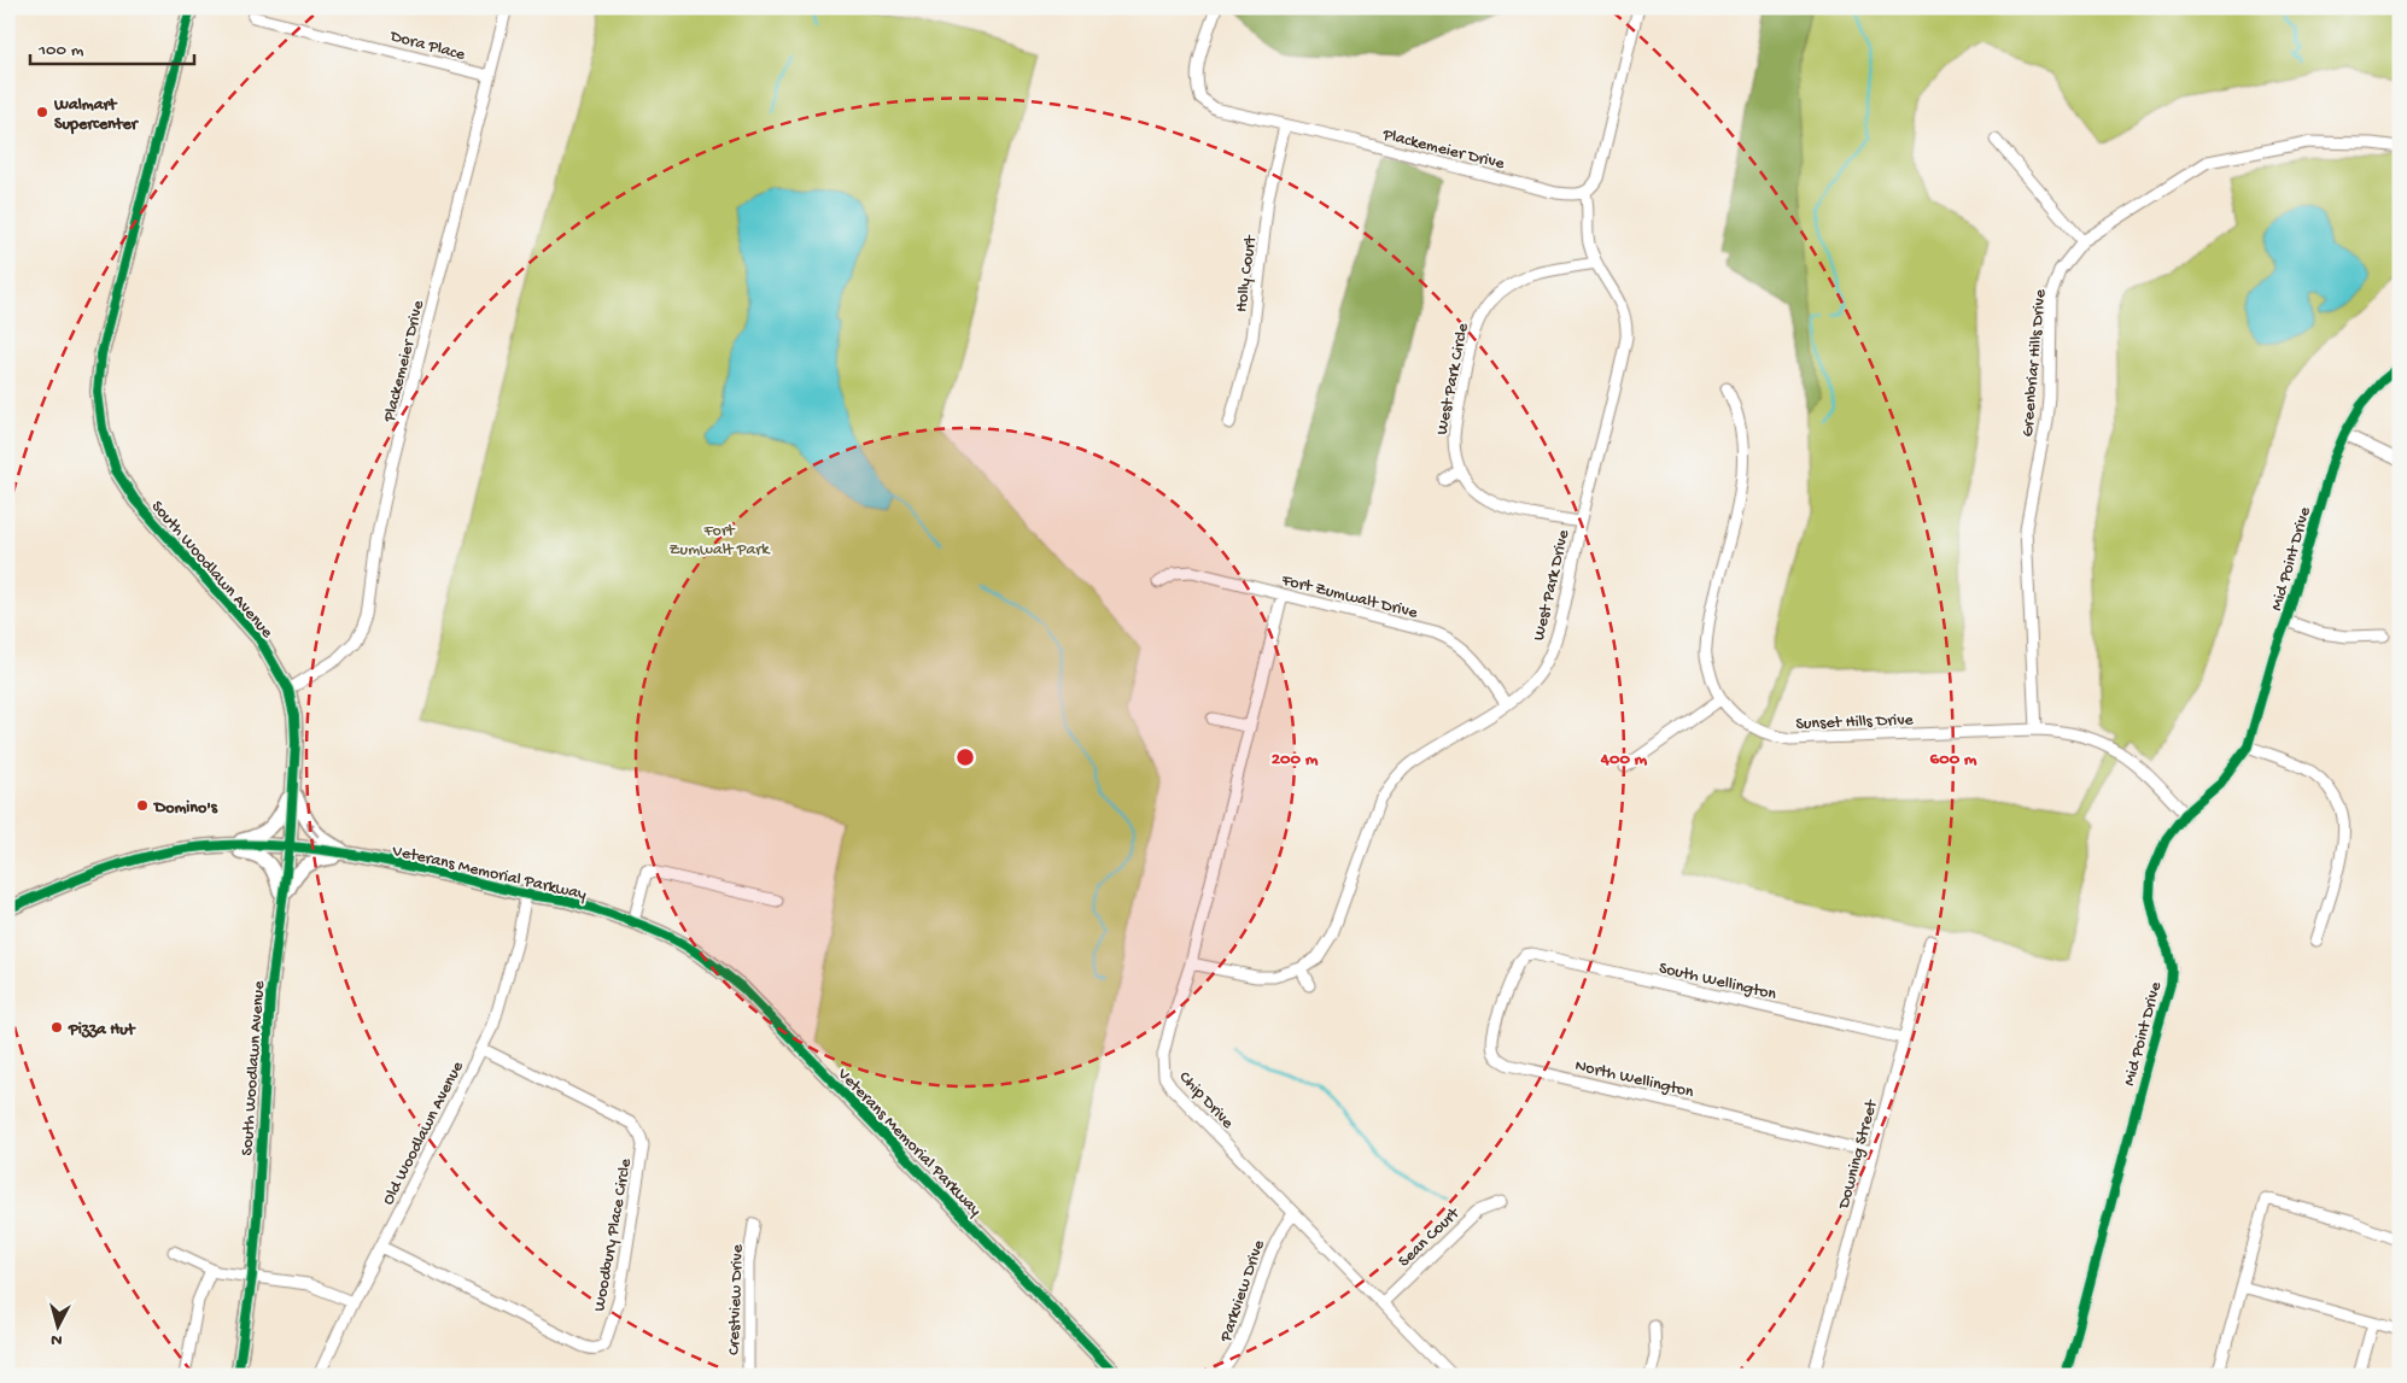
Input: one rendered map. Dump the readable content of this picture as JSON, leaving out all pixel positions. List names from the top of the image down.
{
  "streets": {
    "street": [
      "Dora Place",
      "Plackemeier Drive",
      "Holly Court",
      "Greenbriar Hills Drive",
      "West Park Circle",
      "Mid Point Drive",
      "South Woodlawn Avenue",
      "West Park Drive",
      "Fort Zumwalt Drive",
      "Sunset Hills Drive",
      "Veterans Memorial Parkway",
      "South Wellington",
      "North Wellington",
      "Chip Drive",
      "Old Woodlawn Avenue",
      "Downing Street",
      "Woodbury Place Circle",
      "Sean Court",
      "Parkview Drive",
      "Crestview Drive"
    ]
  },
  "crossings": [
    ["Dora Place", "Plackemeier Drive"],
    ["Plackemeier Drive", "Holly Court"],
    ["Plackemeier Drive", "South Woodlawn Avenue"],
    ["Plackemeier Drive", "West Park Drive"],
    ["Greenbriar Hills Drive", "Sunset Hills Drive"],
    ["West Park Circle", "West Park Drive"],
    ["Mid Point Drive", "Sunset Hills Drive"],
    ["South Woodlawn Avenue", "Veterans Memorial Parkway"],
    ["West Park Drive", "Fort Zumwalt Drive"],
    ["West Park Drive", "Chip Drive"],
    ["Fort Zumwalt Drive", "Chip Drive"],
    ["Veterans Memorial Parkway", "Old Woodlawn Avenue"],
    ["South Wellington", "North Wellington"],
    ["South Wellington", "Downing Street"],
    ["North Wellington", "Downing Street"],
    ["Chip Drive", "Sean Court"],
    ["Chip Drive", "Parkview Drive"],
    ["Old Woodlawn Avenue", "Woodbury Place Circle"]
  ],
  "parks": ["Fort Zumwalt Park"],
  "places": ["Walmart Supercenter", "Domino's", "Pizza Hut"],
  "scale_bar": "100 m",
  "north": "bottom",
  "rings": ["200 m", "400 m", "600 m"]
}
